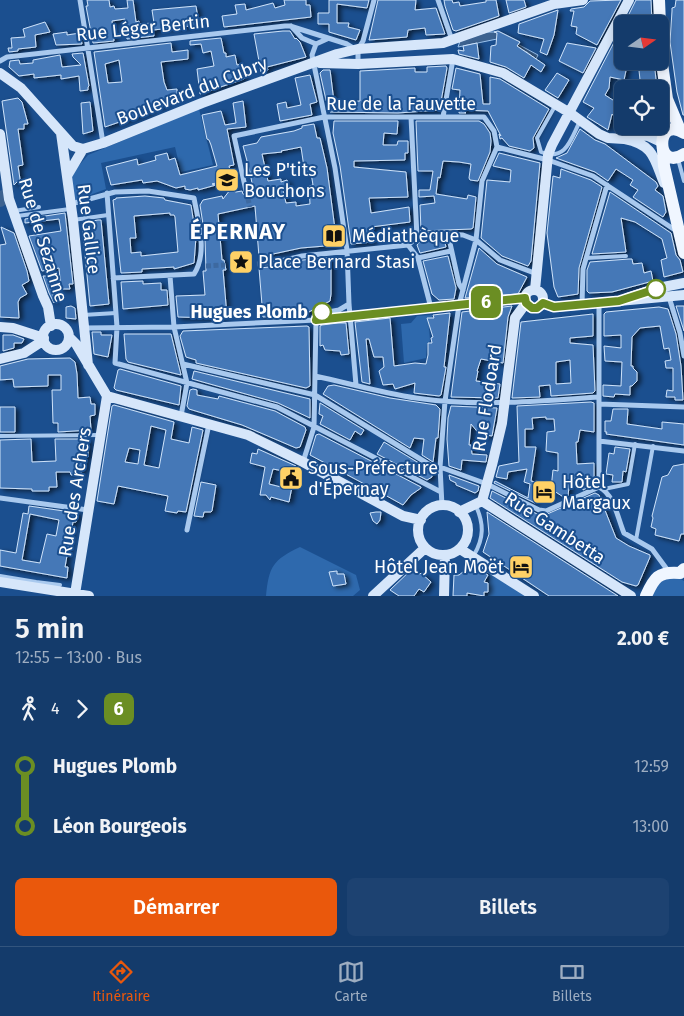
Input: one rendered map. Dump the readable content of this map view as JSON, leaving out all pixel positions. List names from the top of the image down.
{
  "streets": {
    "main road": [
      "Boulevard du Cubry",
      "Rue Gallice",
      "Rue de Sézanne",
      "Rue Flodoard",
      "Rue des Archers",
      "Rue Gambetta"
    ],
    "street": ["Rue Léger Bertin", "Rue de la Fauvette"]
  },
  "crossings": [
    ["Rue Léger Bertin", "Boulevard du Cubry"],
    ["Boulevard du Cubry", "Rue Gallice"],
    ["Rue Flodoard", "Rue Gambetta"]
  ],
  "districts": ["ÉPERNAY"],
  "places": {
    "school or university": ["Les P'tits Bouchons"],
    "library": ["Médiathèque"],
    "place": ["Place Bernard Stasi"],
    "other": ["Hugues Plomb"],
    "public building": ["Sous-Préfecture d'Épernay"],
    "hotel": ["Hôtel Margaux", "Hôtel Jean Moët"]
  },
  "lines": ["bus line 6"],
  "north": "right",
  "page": {
    "on_map": "6",
    "heading": ["5 min", "12:55 – 13:00 · Bus", "2.00 €"],
    "legs": ["4", "6"],
    "list": [
      {
        "name": "Hugues Plomb",
        "value": "12:59"
      },
      {
        "name": "Léon Bourgeois",
        "value": "13:00"
      }
    ],
    "buttons": ["Démarrer", "Billets"],
    "tabs": ["Itinéraire", "Carte", "Billets"]
  }
}
